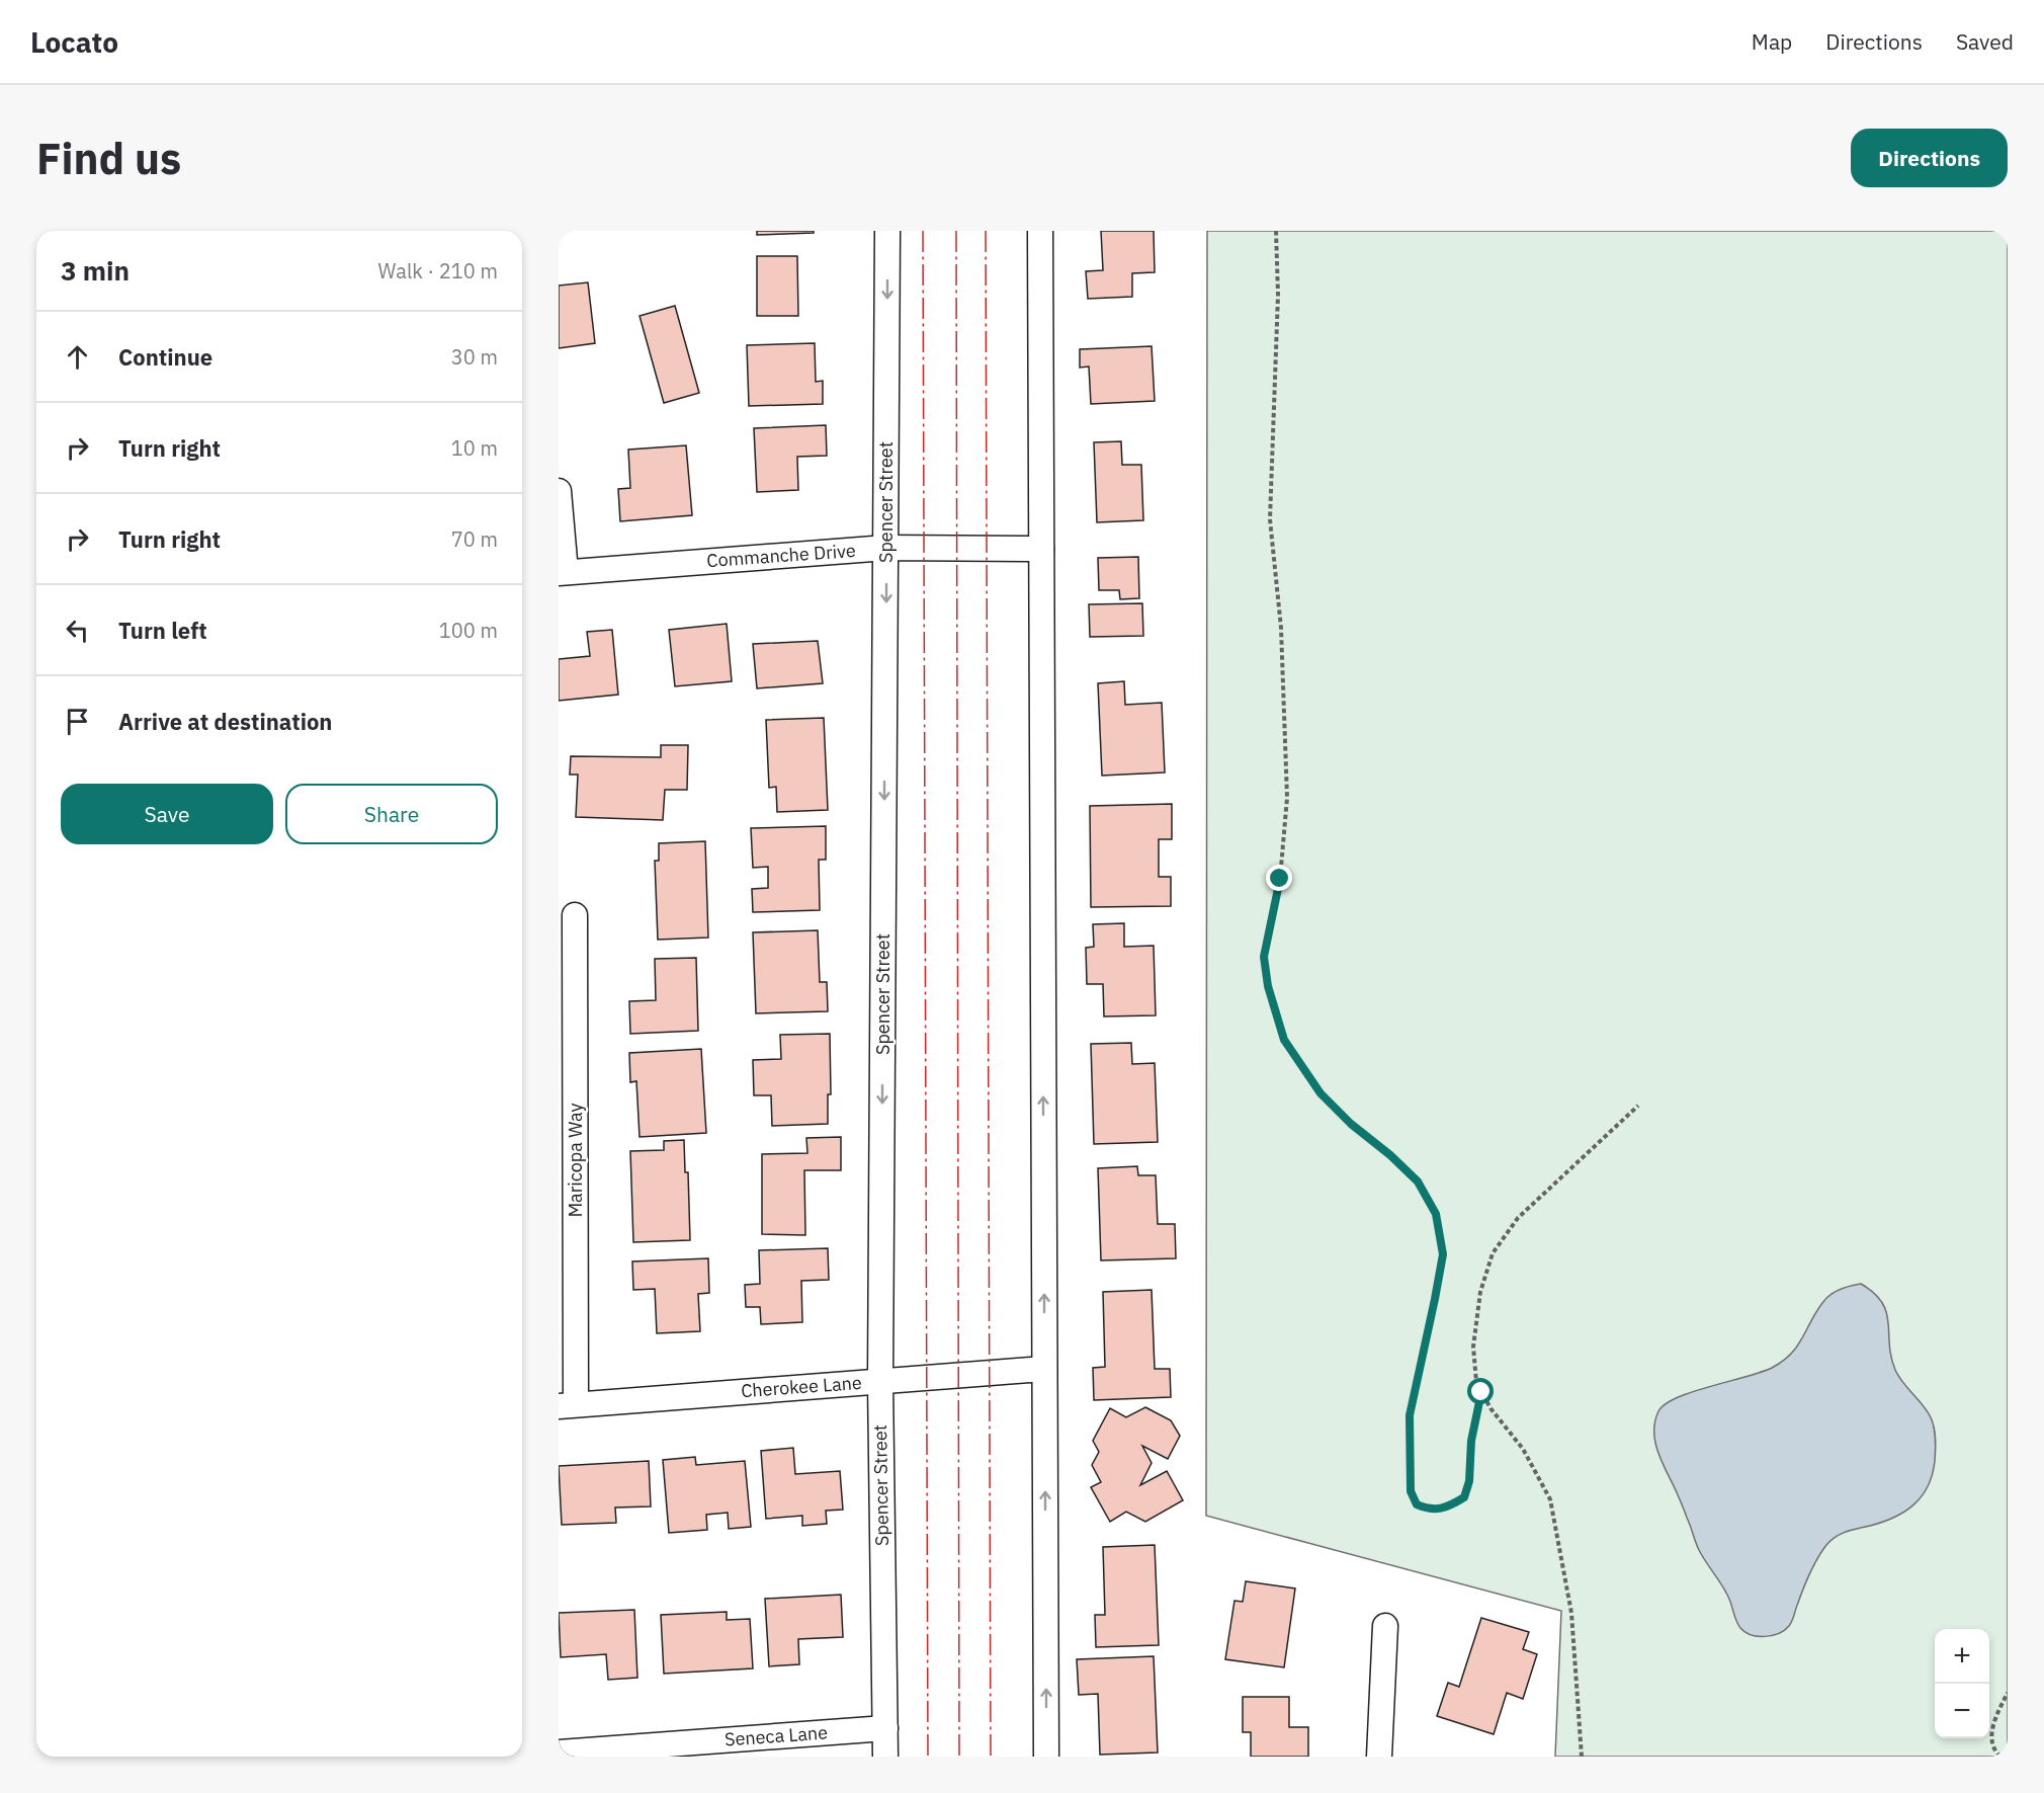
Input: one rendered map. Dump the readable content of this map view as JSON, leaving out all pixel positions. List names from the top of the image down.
{
  "streets": {
    "street": [
      "Spencer Street",
      "Commanche Drive",
      "Maricopa Way",
      "Cherokee Lane",
      "Seneca Lane"
    ]
  },
  "crossings": [
    ["Spencer Street", "Commanche Drive"],
    ["Spencer Street", "Cherokee Lane"],
    ["Spencer Street", "Seneca Lane"],
    ["Maricopa Way", "Cherokee Lane"]
  ],
  "page": {
    "header": "Locato",
    "nav": ["Map", "Directions", "Saved"],
    "buttons": [
      "Directions",
      ["Save", "Share"]
    ],
    "title": "Find us",
    "heading": ["3 min", "Walk · 210 m"],
    "list": [
      ["Continue", "30 m"],
      ["Turn right", "10 m"],
      ["Turn right", "70 m"],
      ["Turn left", "100 m"],
      "Arrive at destination"
    ],
    "map_buttons": ["+", "−"]
  }
}
